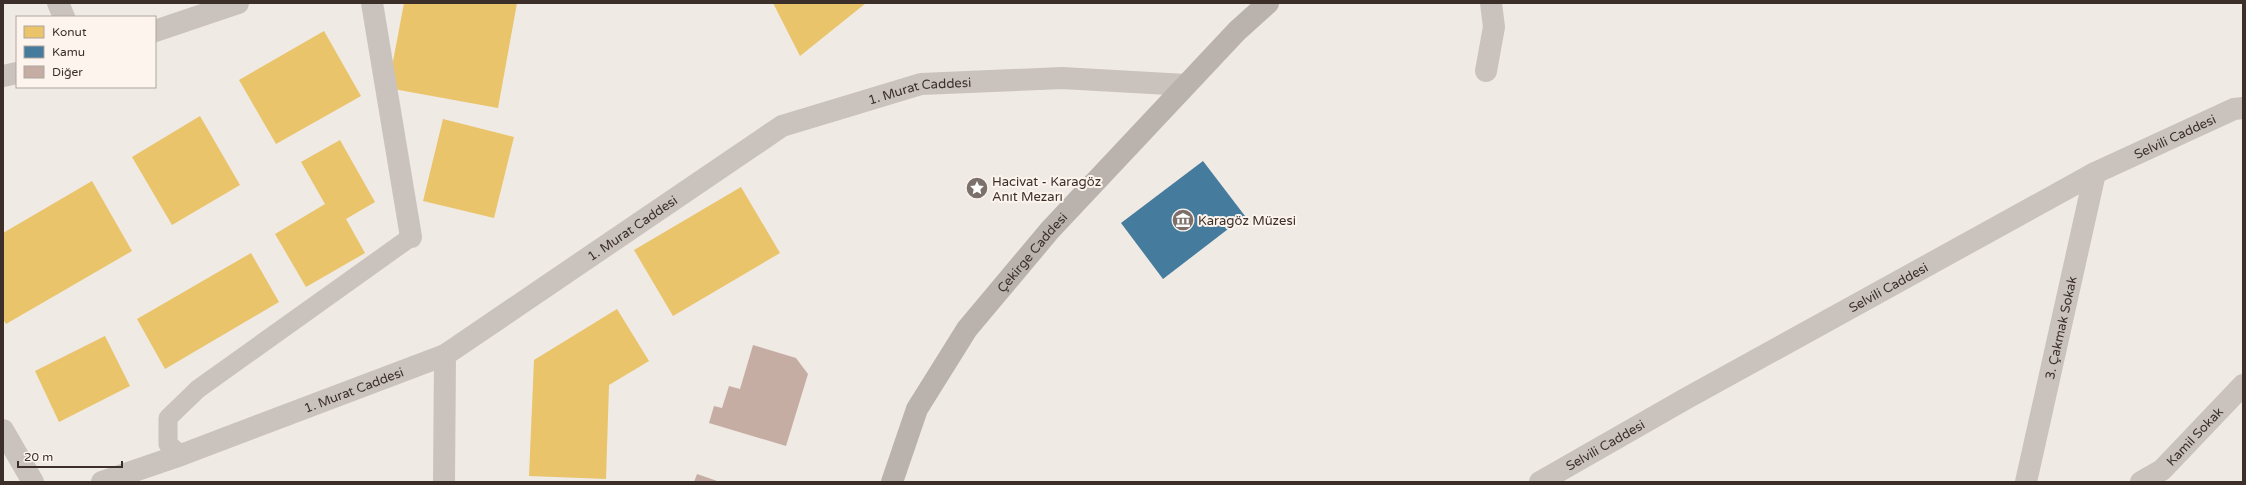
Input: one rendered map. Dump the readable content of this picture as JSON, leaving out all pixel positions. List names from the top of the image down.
{
  "streets": {
    "main road": ["Çekirge Caddesi"],
    "street": [
      "1. Murat Caddesi",
      "Selvili Caddesi",
      "3. Çakmak Sokak",
      "Kamil Sokak"
    ]
  },
  "crossings": [
    ["1. Murat Caddesi", "Çekirge Caddesi"],
    ["Selvili Caddesi", "3. Çakmak Sokak"]
  ],
  "places": {
    "place": ["Hacivat - Karagöz Anıt Mezarı"],
    "museum": ["Karagöz Müzesi"]
  },
  "legend": ["Konut", "Kamu", "Diğer"],
  "scale_bar": "20 m"
}
